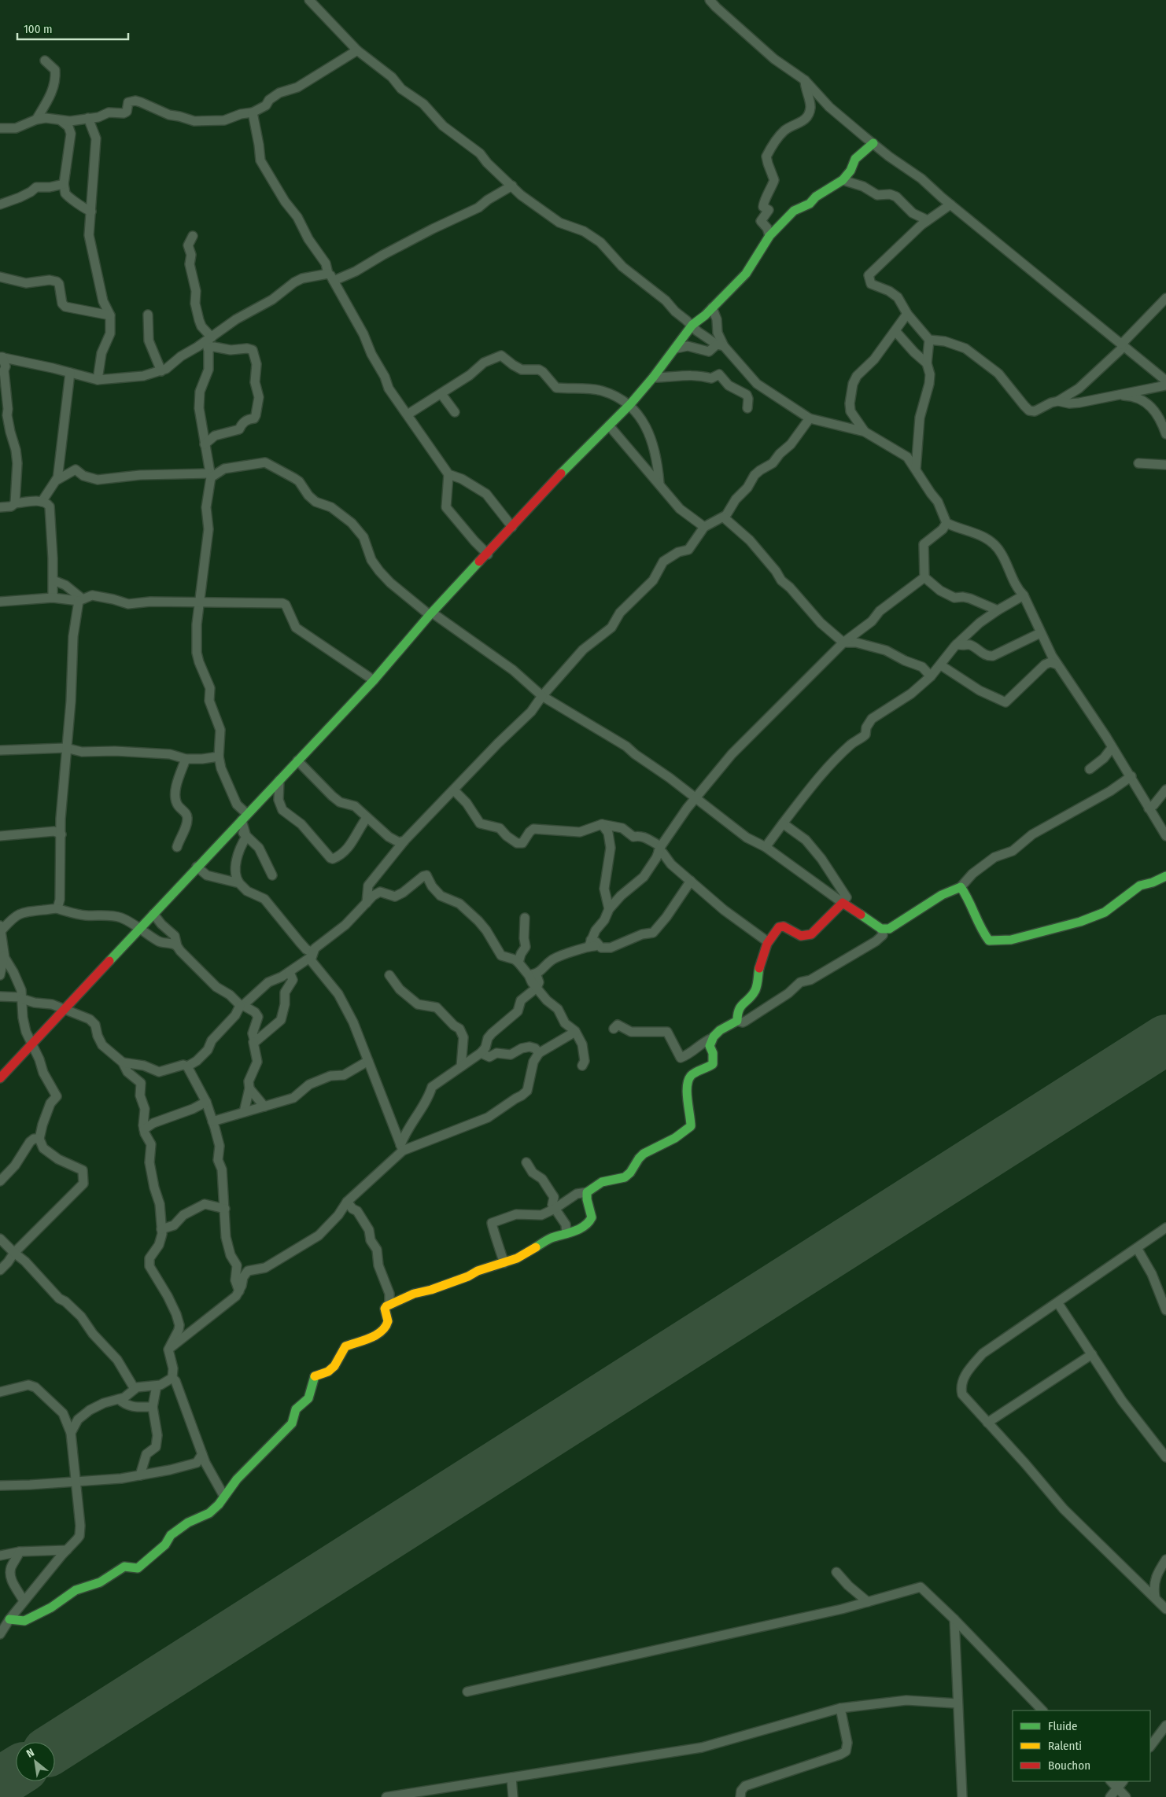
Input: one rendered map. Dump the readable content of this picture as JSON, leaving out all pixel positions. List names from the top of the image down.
{
  "legend": ["Fluide", "Ralenti", "Bouchon"],
  "scale_bar": "100 m",
  "north": "top left"
}
